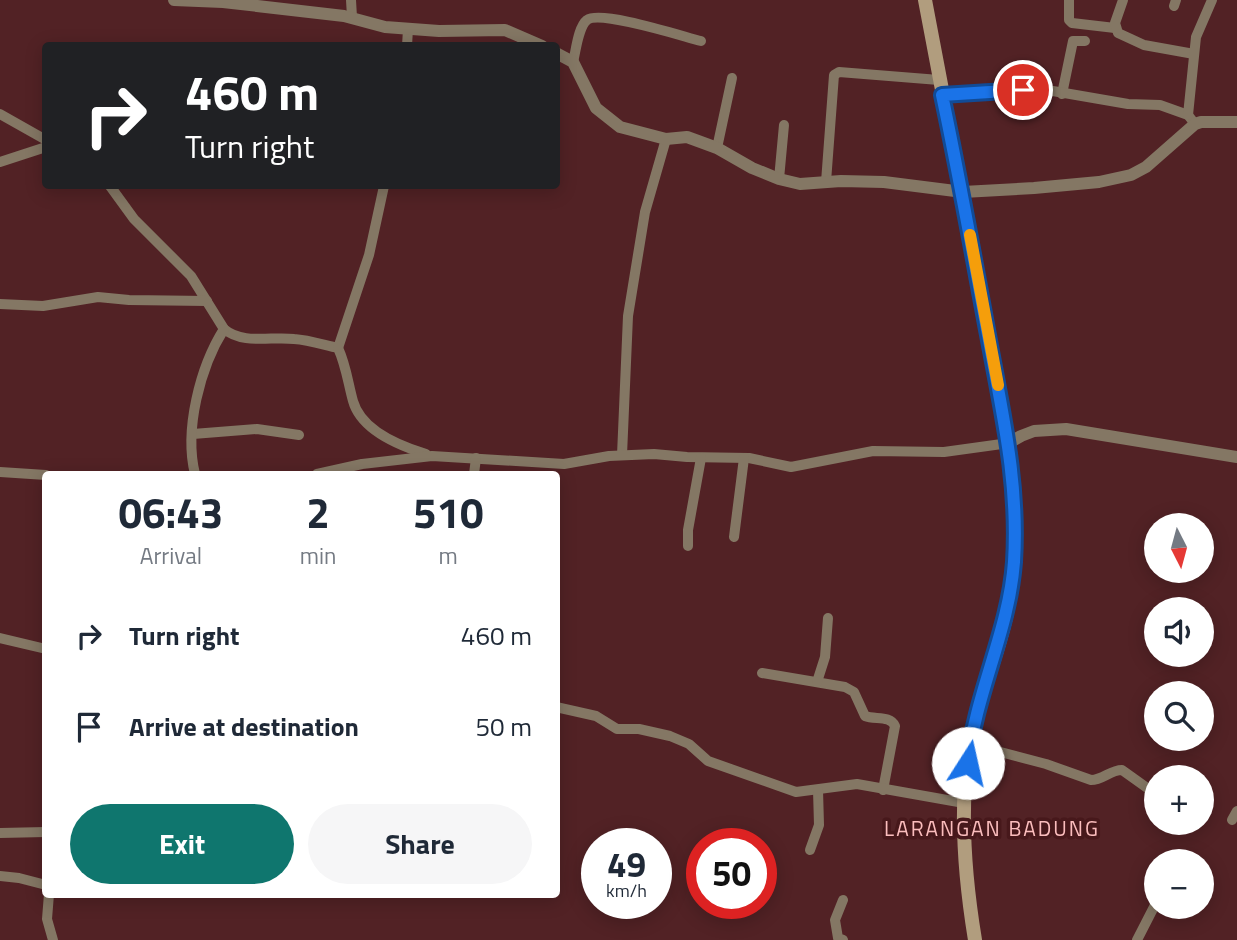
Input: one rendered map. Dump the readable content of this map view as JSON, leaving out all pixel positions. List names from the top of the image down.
{
  "districts": ["LARANGAN BADUNG"],
  "north": "bottom",
  "page": {
    "turn": ["460 m", "Turn right"],
    "eta": [
      "06:43",
      "Arrival",
      "2",
      "min",
      "510",
      "m"
    ],
    "map_buttons": ["+", "−"],
    "list": [
      {
        "name": "Turn right",
        "value": "460 m"
      },
      {
        "name": "Arrive at destination",
        "value": "50 m"
      }
    ],
    "buttons": ["Exit", "Share"],
    "speed": "49 km/h",
    "limit": "50"
  }
}
